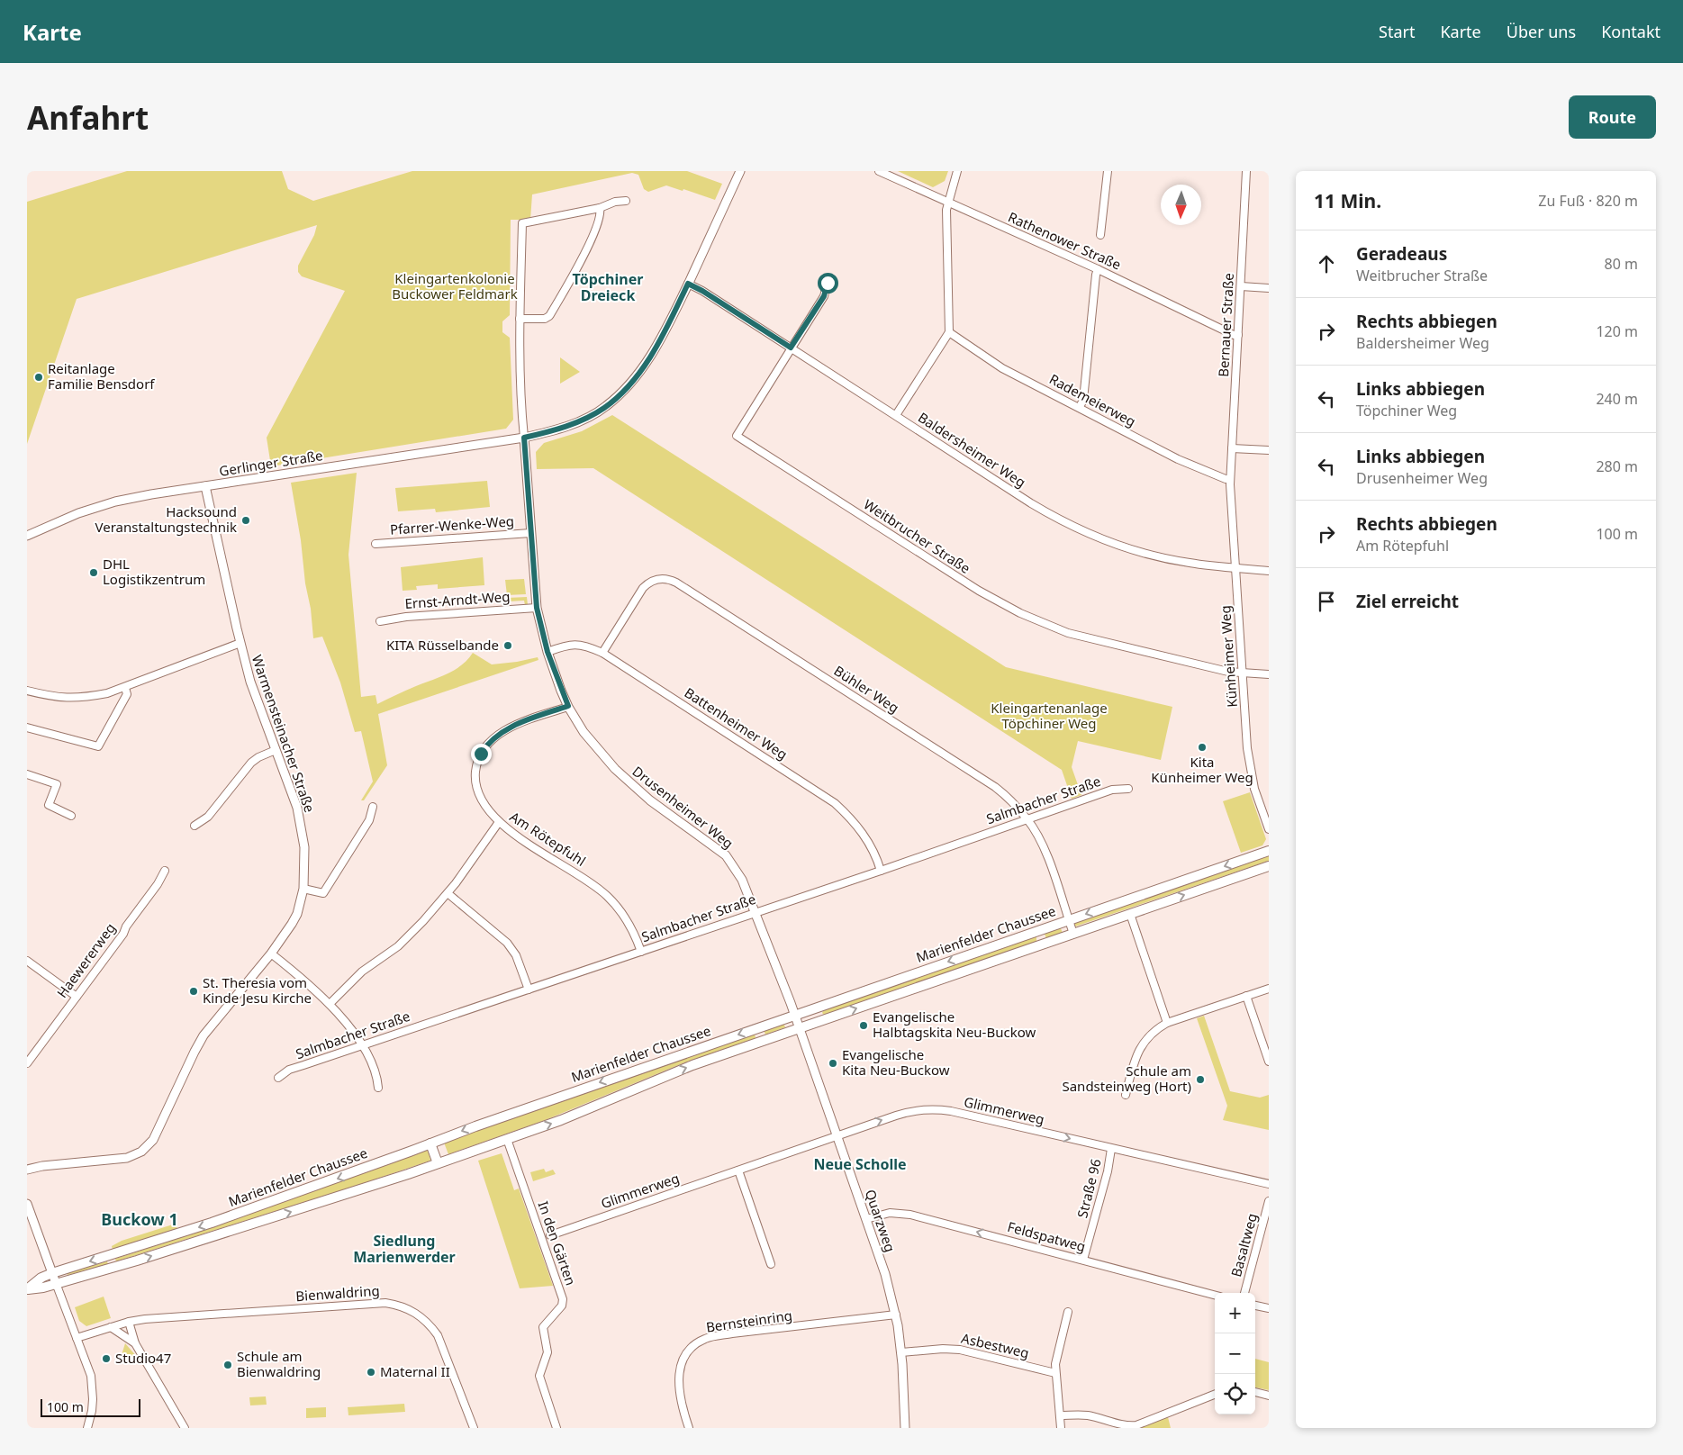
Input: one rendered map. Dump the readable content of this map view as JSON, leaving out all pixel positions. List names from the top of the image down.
{
  "streets": {
    "main road": ["Marienfelder Chaussee"],
    "street": [
      "Rathenower Straße",
      "Bernauer Straße",
      "Rademeierweg",
      "Baldersheimer Weg",
      "Gerlinger Straße",
      "Pfarrer-Wenke-Weg",
      "Weitbrucher Straße",
      "Ernst-Arndt-Weg",
      "Künheimer Weg",
      "Bühler Weg",
      "Battenheimer Weg",
      "Warmensteinacher Straße",
      "Salmbacher Straße",
      "Drusenheimer Weg",
      "Am Rötepfuhl",
      "Haewererweg",
      "Glimmerweg",
      "Straße 96",
      "Quarzweg",
      "Feldspatweg",
      "In den Gärten",
      "Basaltweg",
      "Bienwaldring",
      "Bernsteinring",
      "Asbestweg"
    ]
  },
  "crossings": [
    ["Rathenower Straße", "Bernauer Straße"],
    ["Bernauer Straße", "Rademeierweg"],
    ["Bernauer Straße", "Künheimer Weg"],
    ["Rademeierweg", "Künheimer Weg"],
    ["Baldersheimer Weg", "Gerlinger Straße"],
    ["Baldersheimer Weg", "Weitbrucher Straße"],
    ["Baldersheimer Weg", "Künheimer Weg"],
    ["Gerlinger Straße", "Warmensteinacher Straße"],
    ["Gerlinger Straße", "Drusenheimer Weg"],
    ["Pfarrer-Wenke-Weg", "Drusenheimer Weg"],
    ["Weitbrucher Straße", "Künheimer Weg"],
    ["Ernst-Arndt-Weg", "Drusenheimer Weg"],
    ["Bühler Weg", "Battenheimer Weg"],
    ["Bühler Weg", "Salmbacher Straße"],
    ["Bühler Weg", "Marienfelder Chaussee"],
    ["Battenheimer Weg", "Salmbacher Straße"],
    ["Battenheimer Weg", "Drusenheimer Weg"],
    ["Salmbacher Straße", "Drusenheimer Weg"],
    ["Salmbacher Straße", "Am Rötepfuhl"],
    ["Drusenheimer Weg", "Am Rötepfuhl"],
    ["Drusenheimer Weg", "Marienfelder Chaussee"],
    ["Drusenheimer Weg", "Quarzweg"],
    ["Marienfelder Chaussee", "Quarzweg"],
    ["Marienfelder Chaussee", "In den Gärten"],
    ["Glimmerweg", "Straße 96"],
    ["Glimmerweg", "Quarzweg"],
    ["Straße 96", "Feldspatweg"],
    ["Quarzweg", "Feldspatweg"],
    ["Quarzweg", "Bernsteinring"],
    ["Quarzweg", "Asbestweg"]
  ],
  "one_way": ["Glimmerweg", "Feldspatweg"],
  "districts": [
    "Töpchiner Dreieck",
    "Neue Scholle",
    "Buckow 1",
    "Siedlung Marienwerder"
  ],
  "parks": ["Kleingartenkolonie Buckower Feldmark", "Kleingartenanlage Töpchiner Weg"],
  "places": [
    "Reitanlage Familie Bensdorf",
    "Hacksound Veranstaltungstechnik",
    "DHL Logistikzentrum",
    "KITA Rüsselbande",
    "Kita Künheimer Weg",
    "St. Theresia vom Kinde Jesu Kirche",
    "Evangelische Halbtagskita Neu-Buckow",
    "Evangelische Kita Neu-Buckow",
    "Schule am Sandsteinweg (Hort)",
    "Studio47",
    "Schule am Bienwaldring",
    "Maternal II"
  ],
  "scale_bar": "100 m",
  "north": "bottom",
  "page": {
    "header": "Karte",
    "nav": [
      "Start",
      "Karte",
      "Über uns",
      "Kontakt"
    ],
    "buttons": "Route",
    "title": "Anfahrt",
    "heading": ["11 Min.", "Zu Fuß · 820 m"],
    "list": [
      ["Geradeaus", "Weitbrucher Straße", "80 m"],
      ["Rechts abbiegen", "Baldersheimer Weg", "120 m"],
      ["Links abbiegen", "Töpchiner Weg", "240 m"],
      ["Links abbiegen", "Drusenheimer Weg", "280 m"],
      ["Rechts abbiegen", "Am Rötepfuhl", "100 m"],
      "Ziel erreicht"
    ],
    "map_buttons": ["+", "−"],
    "scale": "100 m"
  }
}
